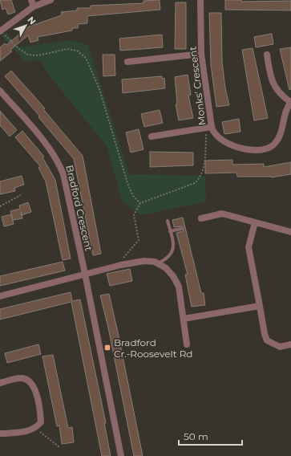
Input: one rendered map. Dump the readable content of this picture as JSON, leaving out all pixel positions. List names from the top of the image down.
{
  "streets": {
    "street": ["Monks' Crescent", "Bradford Crescent"]
  },
  "places": {
    "transit": ["Bradford Cr.-Roosevelt Rd"]
  },
  "scale_bar": "50 m",
  "north": "top right"
}
